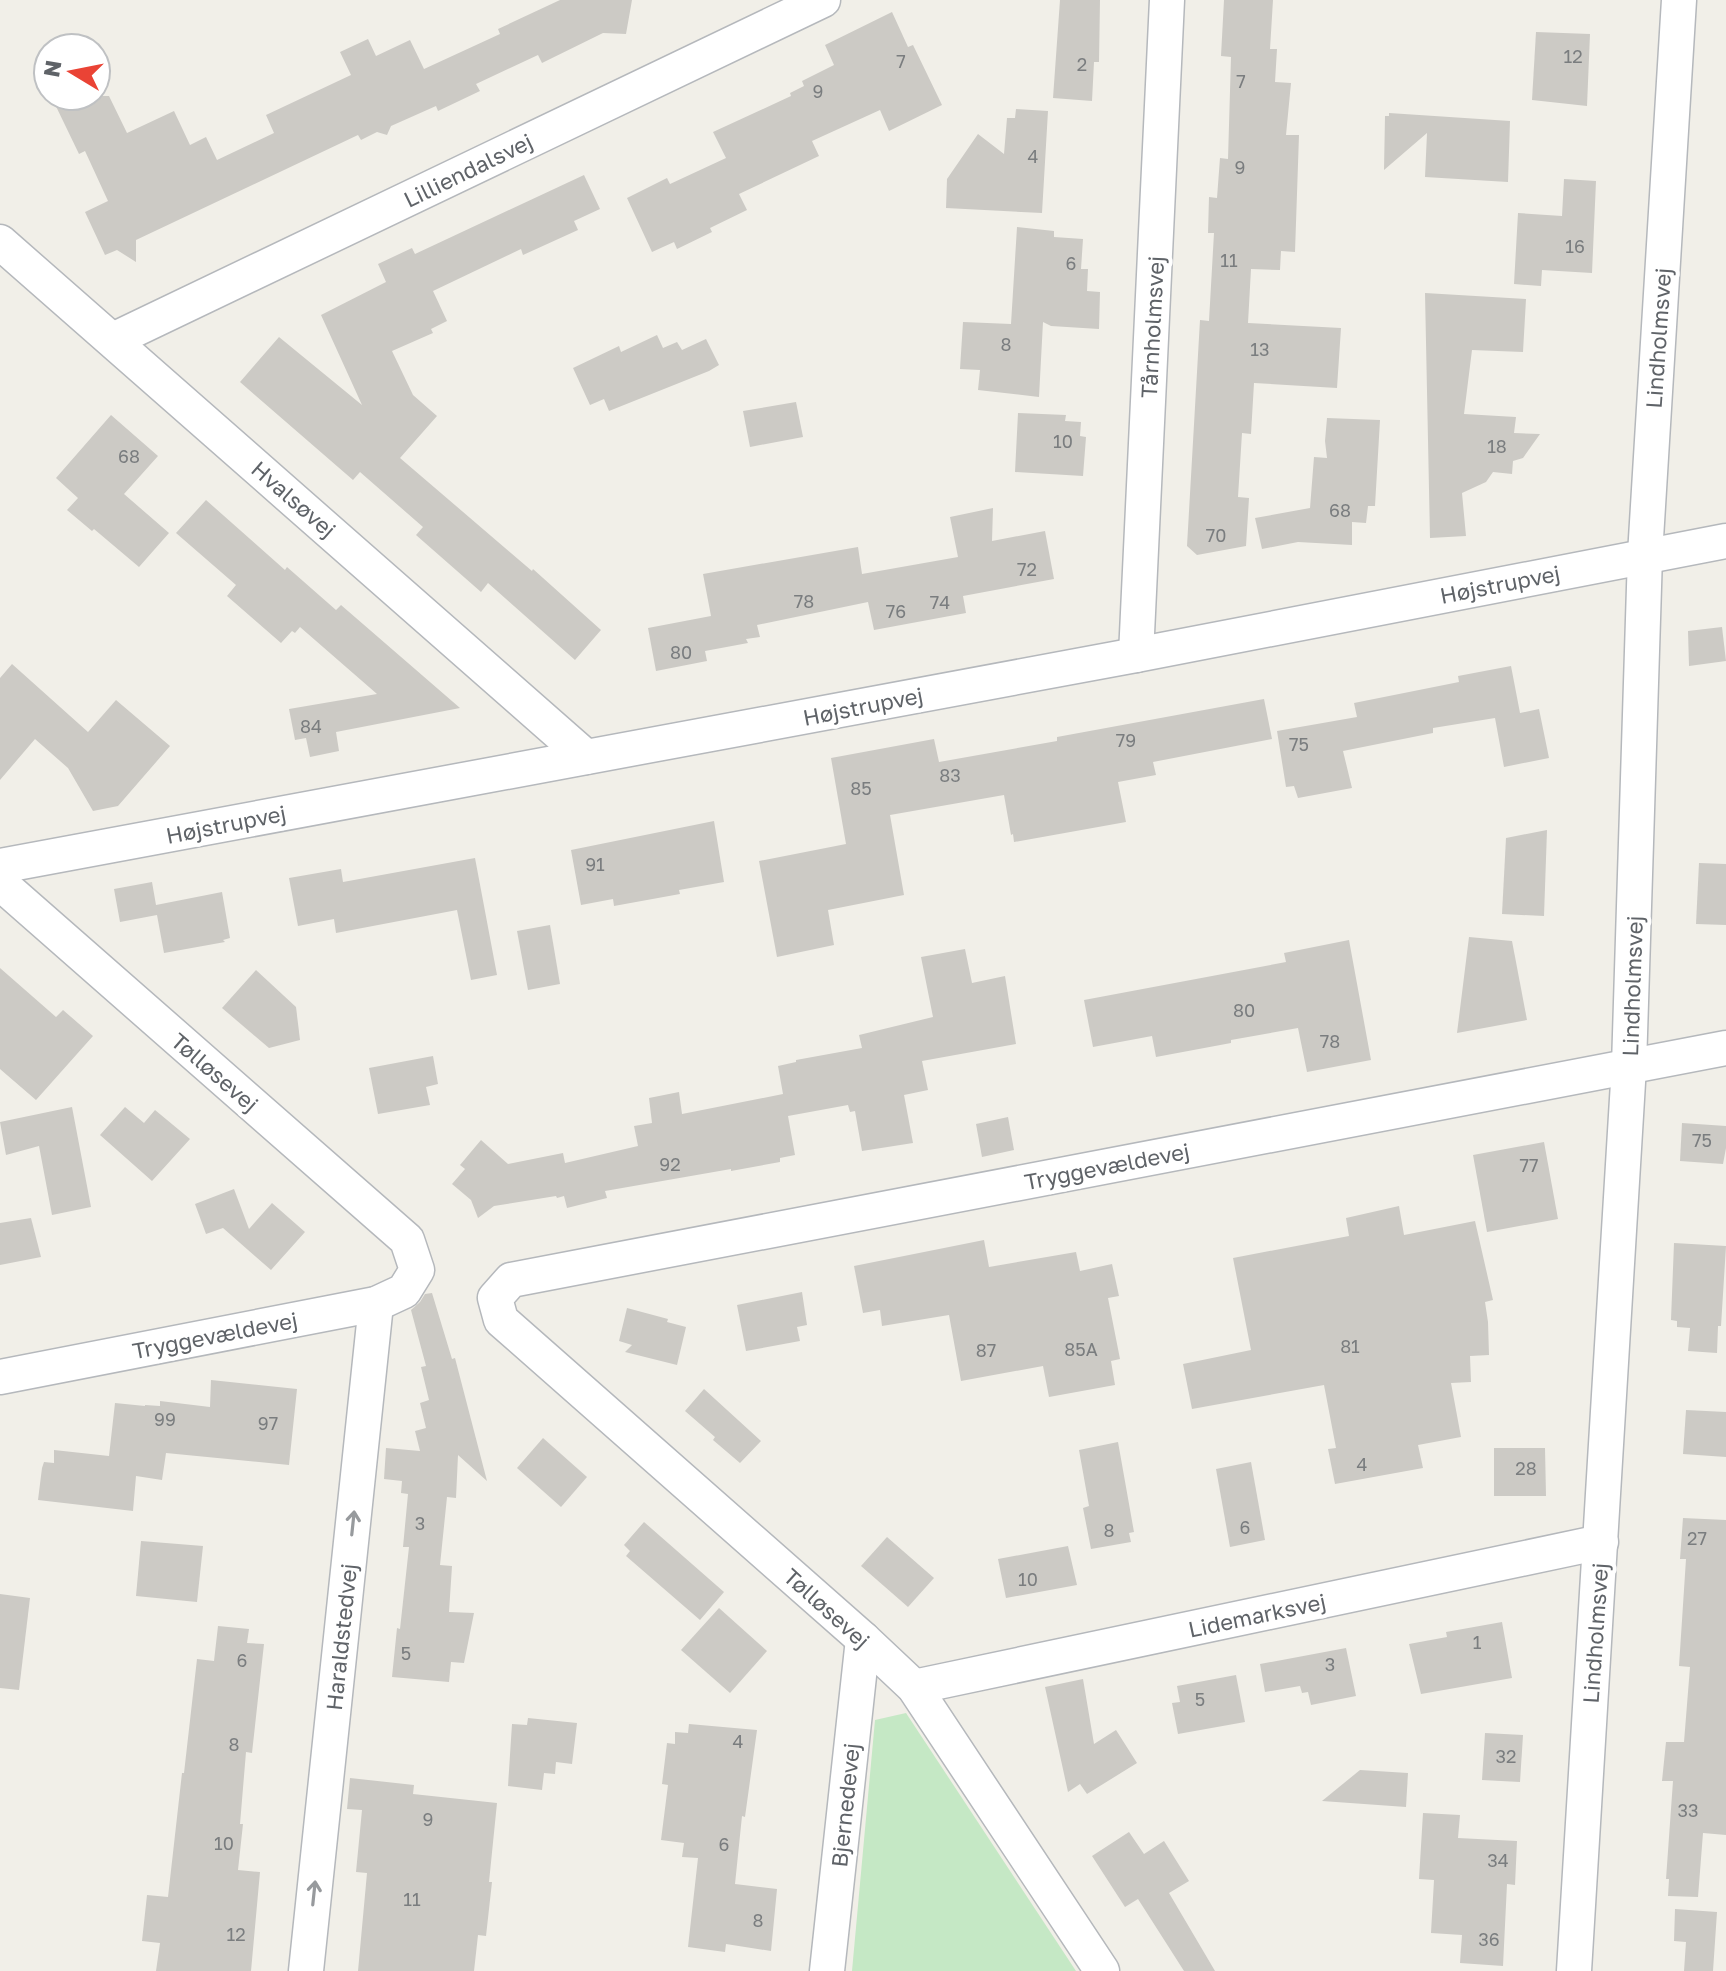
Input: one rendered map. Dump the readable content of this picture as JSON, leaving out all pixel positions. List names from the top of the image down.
{
  "streets": {
    "street": [
      "Lilliendalsvej",
      "Tårnholmsvej",
      "Lindholmsvej",
      "Hvalsøvej",
      "Højstrupvej",
      "Tølløsevej",
      "Tryggevældevej",
      "Lidemarksvej",
      "Haraldstedvej",
      "Bjernedevej"
    ]
  },
  "crossings": [
    ["Lilliendalsvej", "Hvalsøvej"],
    ["Tårnholmsvej", "Højstrupvej"],
    ["Lindholmsvej", "Højstrupvej"],
    ["Lindholmsvej", "Tryggevældevej"],
    ["Lindholmsvej", "Lidemarksvej"],
    ["Hvalsøvej", "Højstrupvej"],
    ["Tølløsevej", "Tryggevældevej"],
    ["Tølløsevej", "Lidemarksvej"],
    ["Tølløsevej", "Bjernedevej"],
    ["Tryggevældevej", "Haraldstedvej"]
  ],
  "one_way": ["Haraldstedvej"],
  "house_numbers": [
    "12",
    "7",
    "2",
    "7",
    "9",
    "4",
    "9",
    "16",
    "11",
    "6",
    "8",
    "13",
    "10",
    "18",
    "68",
    "68",
    "70",
    "72",
    "78",
    "74",
    "76",
    "80",
    "84",
    "79",
    "75",
    "83",
    "85",
    "91",
    "80",
    "78",
    "75",
    "92",
    "77",
    "81",
    "85A",
    "87",
    "99",
    "97",
    "4",
    "28",
    "3",
    "6",
    "8",
    "27",
    "10",
    "1",
    "5",
    "6",
    "3",
    "5",
    "4",
    "8",
    "32",
    "33",
    "9",
    "10",
    "6",
    "34",
    "11",
    "8",
    "12",
    "36"
  ],
  "north": "left"
}
